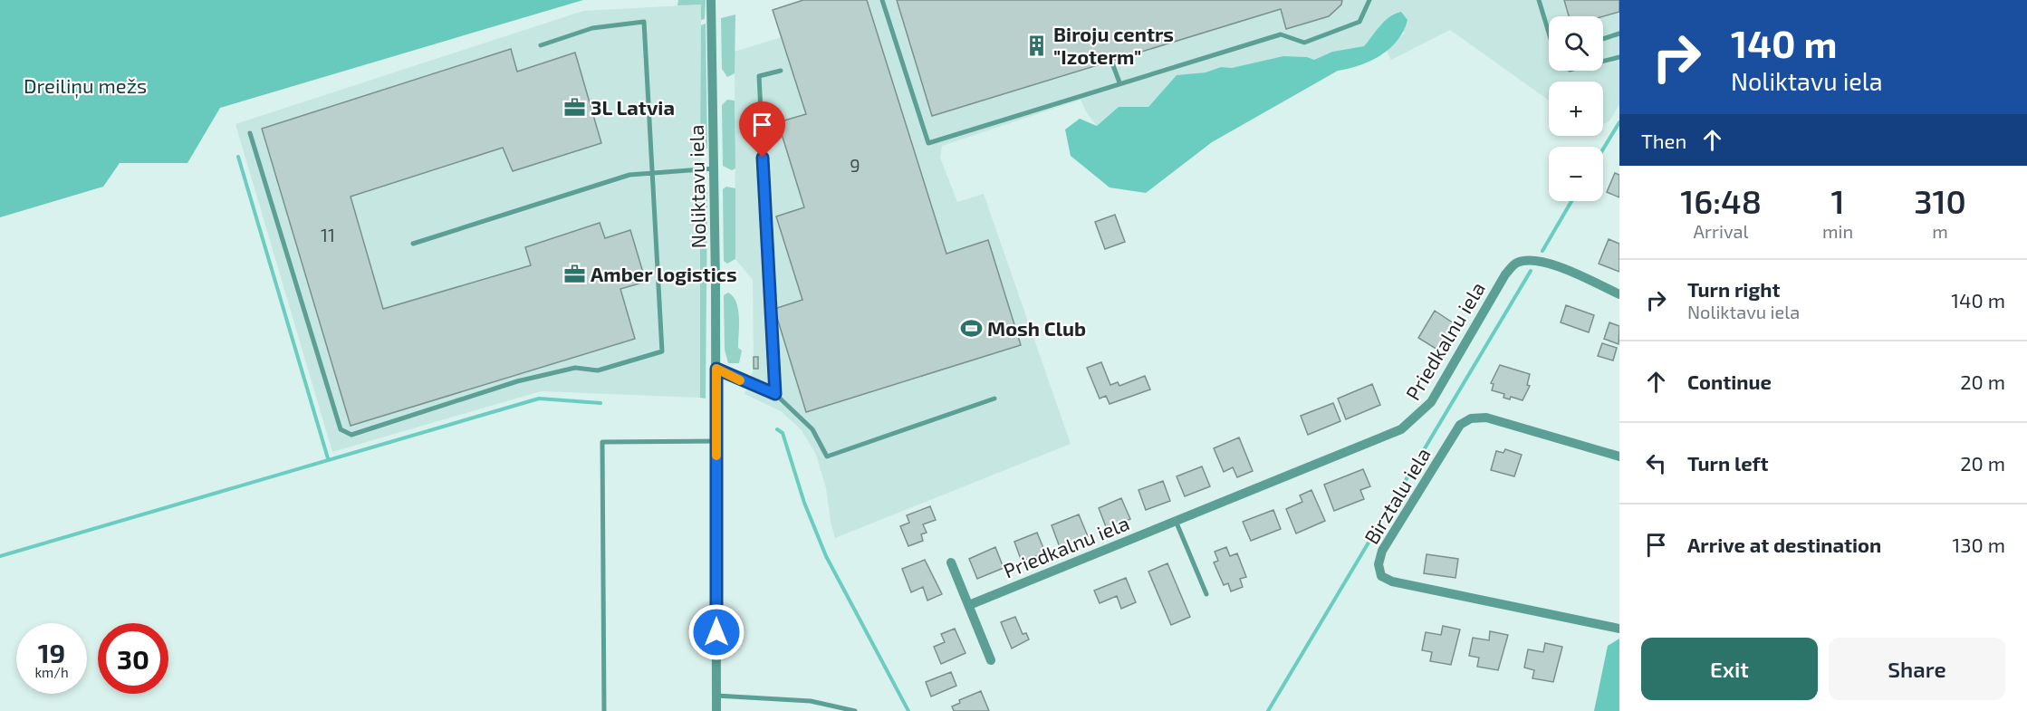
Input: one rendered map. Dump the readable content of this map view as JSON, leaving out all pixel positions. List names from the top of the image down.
{
  "streets": {
    "street": ["Noliktavu iela", "Priedkalnu iela", "Birztalu iela"]
  },
  "parks": ["Dreiliņu mežs"],
  "places": {
    "building": ["Biroju centrs \"Izoterm\""],
    "office": ["3L Latvia", "Amber logistics"],
    "sports": ["Mosh Club"]
  },
  "house_numbers": ["9", "11"],
  "page": {
    "turn": ["140 m", "Noliktavu iela"],
    "map_buttons": ["+", "−"],
    "then": "Then",
    "eta": [
      "16:48",
      "Arrival",
      "1",
      "min",
      "310",
      "m"
    ],
    "list": [
      {
        "name": "Turn right",
        "note": "Noliktavu iela",
        "value": "140 m"
      },
      {
        "name": "Continue",
        "value": "20 m"
      },
      {
        "name": "Turn left",
        "value": "20 m"
      },
      {
        "name": "Arrive at destination",
        "value": "130 m"
      }
    ],
    "speed": "19 km/h",
    "limit": "30",
    "buttons": ["Exit", "Share"]
  }
}
